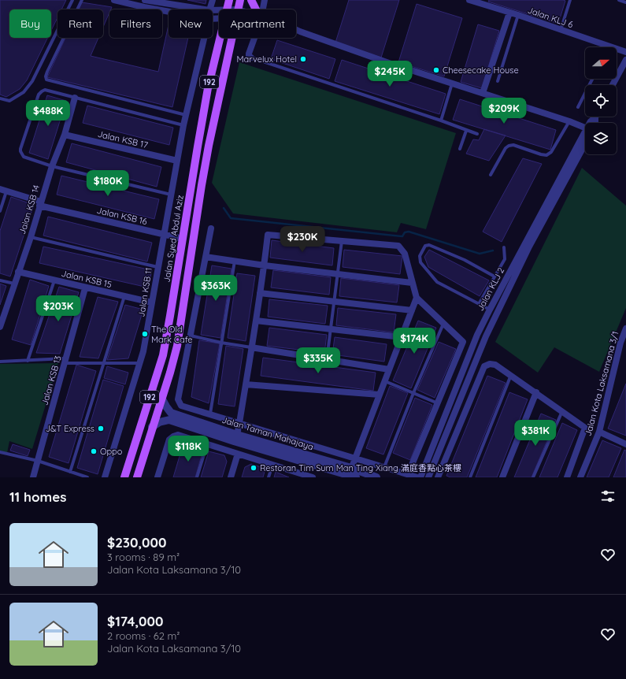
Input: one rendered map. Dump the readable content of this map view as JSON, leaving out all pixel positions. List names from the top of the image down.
{
  "streets": {
    "main road": ["192", "Jalan Syed Abdul Aziz"],
    "street": [
      "Jalan KLJ 6",
      "Jalan KSB 17",
      "Jalan KSB 14",
      "Jalan KSB 16",
      "Jalan KSB 15",
      "Jalan KLJ 2",
      "Jalan KSB 11",
      "Jalan KSB 13",
      "Jalan Kota Laksamana 3/1",
      "Jalan Taman Mahajaya"
    ]
  },
  "crossings": [
    ["192", "Jalan Taman Mahajaya"],
    ["Jalan KSB 17", "Jalan KSB 14"],
    ["Jalan KSB 17", "Jalan KSB 11"],
    ["Jalan KSB 14", "Jalan KSB 16"],
    ["Jalan KSB 14", "Jalan KSB 15"],
    ["Jalan KSB 16", "Jalan Syed Abdul Aziz"],
    ["Jalan KSB 16", "Jalan KSB 11"],
    ["Jalan KSB 15", "Jalan KSB 11"],
    ["Jalan KSB 15", "Jalan KSB 13"]
  ],
  "places": [
    "Marvelux Hotel",
    "Cheesecake House",
    "The Old Mark Cafe",
    "J&T Express",
    "Oppo",
    "Restoran Tim Sum Man Ting Xiang 滿庭香點心茶樓"
  ],
  "north": "right",
  "page": {
    "chip": [
      "Buy",
      "Rent",
      "Filters",
      "New",
      "Apartment"
    ],
    "price": [
      "$245K",
      "$209K",
      "$488K",
      "$180K",
      "$230K",
      "$363K",
      "$203K",
      "$174K",
      "$335K",
      "$381K",
      "$118K"
    ],
    "heading": "11 homes",
    "list": [
      {
        "name": "$230,000",
        "note": "3 rooms · 89 m² · Jalan Kota Laksamana 3/10"
      },
      {
        "name": "$174,000",
        "note": "2 rooms · 62 m² · Jalan Kota Laksamana 3/10"
      }
    ]
  }
}
